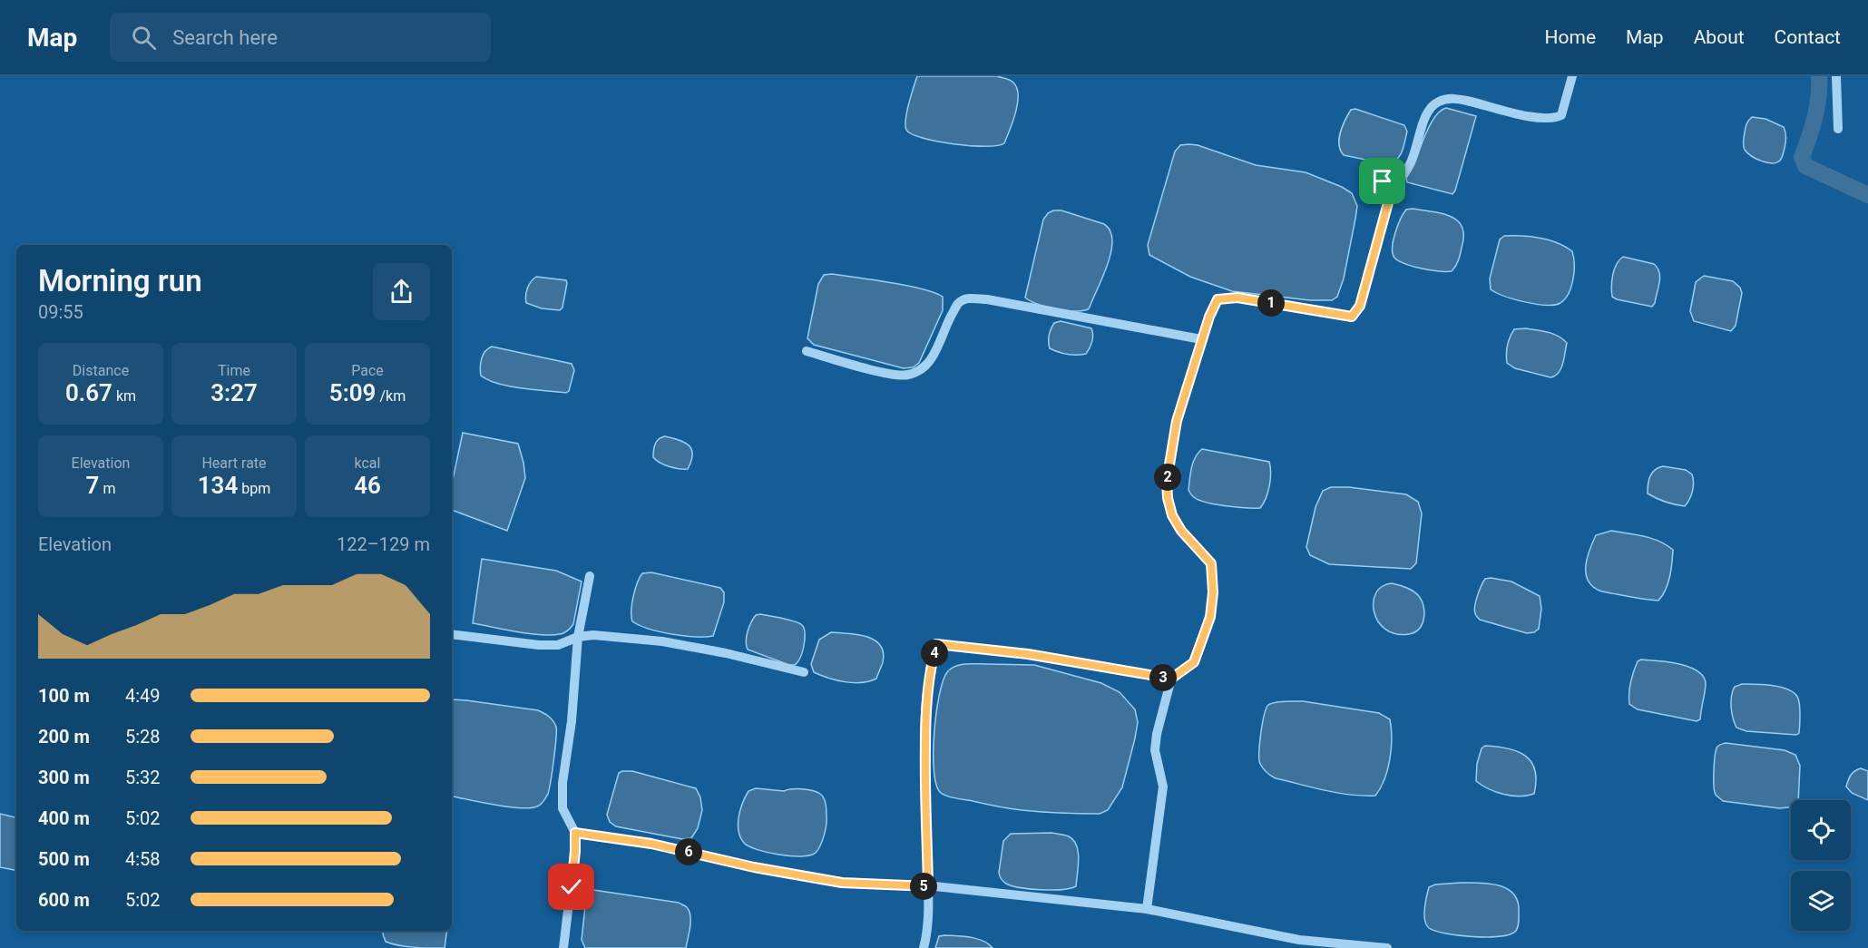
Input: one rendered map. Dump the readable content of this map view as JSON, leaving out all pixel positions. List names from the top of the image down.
{
  "page": {
    "header": "Map",
    "search": "Search here",
    "nav": [
      "Home",
      "Map",
      "About",
      "Contact"
    ],
    "heading": ["Morning run", "09:55"],
    "pins": [
      "1",
      "2",
      "4",
      "3",
      "6",
      "5"
    ],
    "stats": [
      ["Distance", "0.67 km"],
      ["Time", "3:27"],
      ["Pace", "5:09 /km"],
      ["Elevation", "7 m"],
      ["Heart rate", "134 bpm"],
      ["kcal", "46"]
    ],
    "chart": ["Elevation", "122–129 m"],
    "list": [
      {
        "name": "100 m",
        "note": "4:49"
      },
      {
        "name": "200 m",
        "note": "5:28"
      },
      {
        "name": "300 m",
        "note": "5:32"
      },
      {
        "name": "400 m",
        "note": "5:02"
      },
      {
        "name": "500 m",
        "note": "4:58"
      },
      {
        "name": "600 m",
        "note": "5:02"
      }
    ]
  }
}
